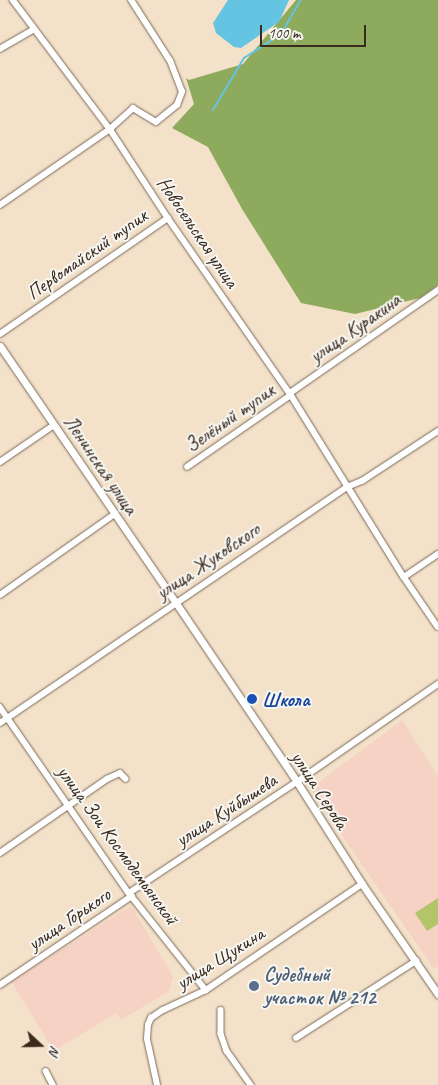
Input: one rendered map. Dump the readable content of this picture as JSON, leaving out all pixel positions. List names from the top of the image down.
{
  "streets": {
    "street": [
      "Новосельская улица",
      "Первомайский тупик",
      "улица Куракина",
      "Зелёный тупик",
      "Ленинская улица",
      "улица Жуковского",
      "улица Серова",
      "улица Куйбышева",
      "улица Зои Космодемьянской",
      "улица Горького",
      "улица Щукина"
    ]
  },
  "crossings": [
    ["Новосельская улица", "Первомайский тупик"],
    ["Новосельская улица", "улица Куракина"],
    ["Новосельская улица", "Зелёный тупик"],
    ["Новосельская улица", "улица Жуковского"],
    ["улица Куракина", "Зелёный тупик"],
    ["Ленинская улица", "улица Жуковского"],
    ["Ленинская улица", "улица Серова"],
    ["улица Жуковского", "улица Серова"],
    ["улица Жуковского", "улица Зои Космодемьянской"],
    ["улица Серова", "улица Куйбышева"],
    ["улица Серова", "улица Щукина"],
    ["улица Куйбышева", "улица Зои Космодемьянской"],
    ["улица Куйбышева", "улица Горького"],
    ["улица Зои Космодемьянской", "улица Горького"],
    ["улица Зои Космодемьянской", "улица Щукина"]
  ],
  "places": ["Школа", "Судебный участок № 212"],
  "scale_bar": "100 m",
  "north": "right"
}
